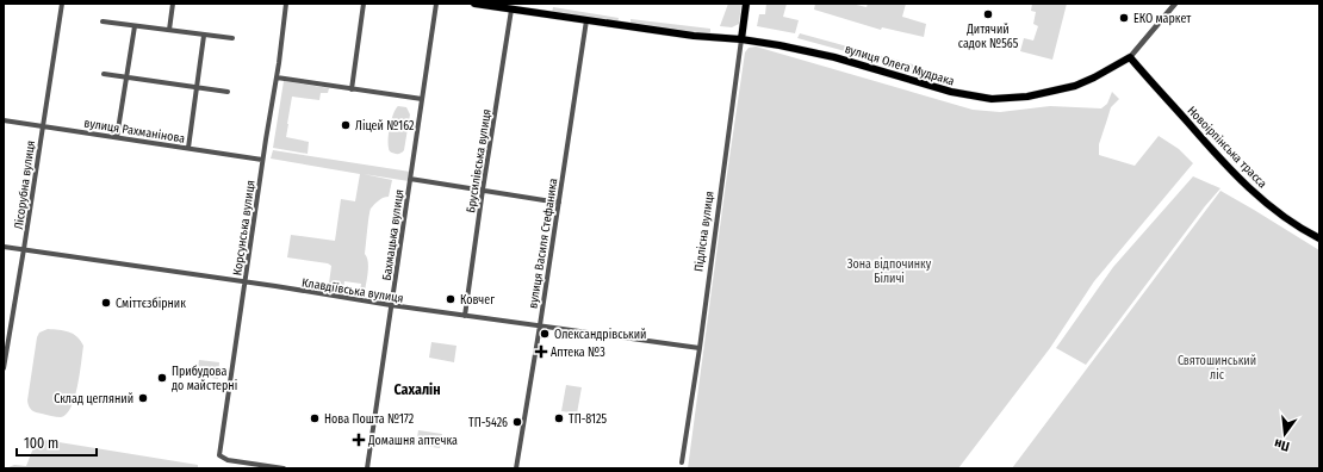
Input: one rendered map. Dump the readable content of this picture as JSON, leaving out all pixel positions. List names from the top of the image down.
{
  "streets": {
    "main road": ["вулиця Олега Мудрака", "Новоірпінська трасса", "Підлісна вулиця"],
    "street": [
      "вулиця Рахманінова",
      "Брусилівська вулиця",
      "Лісорубна вулиця",
      "Корсунська вулиця",
      "Бахмацька вулиця",
      "вулиця Василя Стефаника",
      "Клавдіївська вулиця"
    ]
  },
  "crossings": [
    ["вулиця Олега Мудрака", "Новоірпінська трасса"],
    ["вулиця Олега Мудрака", "Брусилівська вулиця"],
    ["вулиця Олега Мудрака", "Підлісна вулиця"],
    ["вулиця Олега Мудрака", "вулиця Василя Стефаника"],
    ["вулиця Рахманінова", "Лісорубна вулиця"],
    ["вулиця Рахманінова", "Корсунська вулиця"],
    ["Брусилівська вулиця", "Клавдіївська вулиця"],
    ["Лісорубна вулиця", "Клавдіївська вулиця"],
    ["Корсунська вулиця", "Клавдіївська вулиця"],
    ["Підлісна вулиця", "Клавдіївська вулиця"],
    ["Бахмацька вулиця", "Клавдіївська вулиця"],
    ["вулиця Василя Стефаника", "Клавдіївська вулиця"]
  ],
  "districts": ["Сахалін"],
  "parks": ["Зона відпочинку Біличі", "Святошинський ліс"],
  "places": {
    "other": [
      "Дитячий садок №565",
      "ЕКО маркет",
      "Ліцей №162",
      "Ковчег",
      "Сміттєзбірник",
      "Олександрівський",
      "Прибудова до майстерні",
      "Склад цегляний",
      "Нова Пошта №172",
      "ТП-8125",
      "ТП-5426"
    ],
    "health": ["Аптека №3", "Домашня аптечка"]
  },
  "scale_bar": "100 m",
  "north": "bottom"
}
